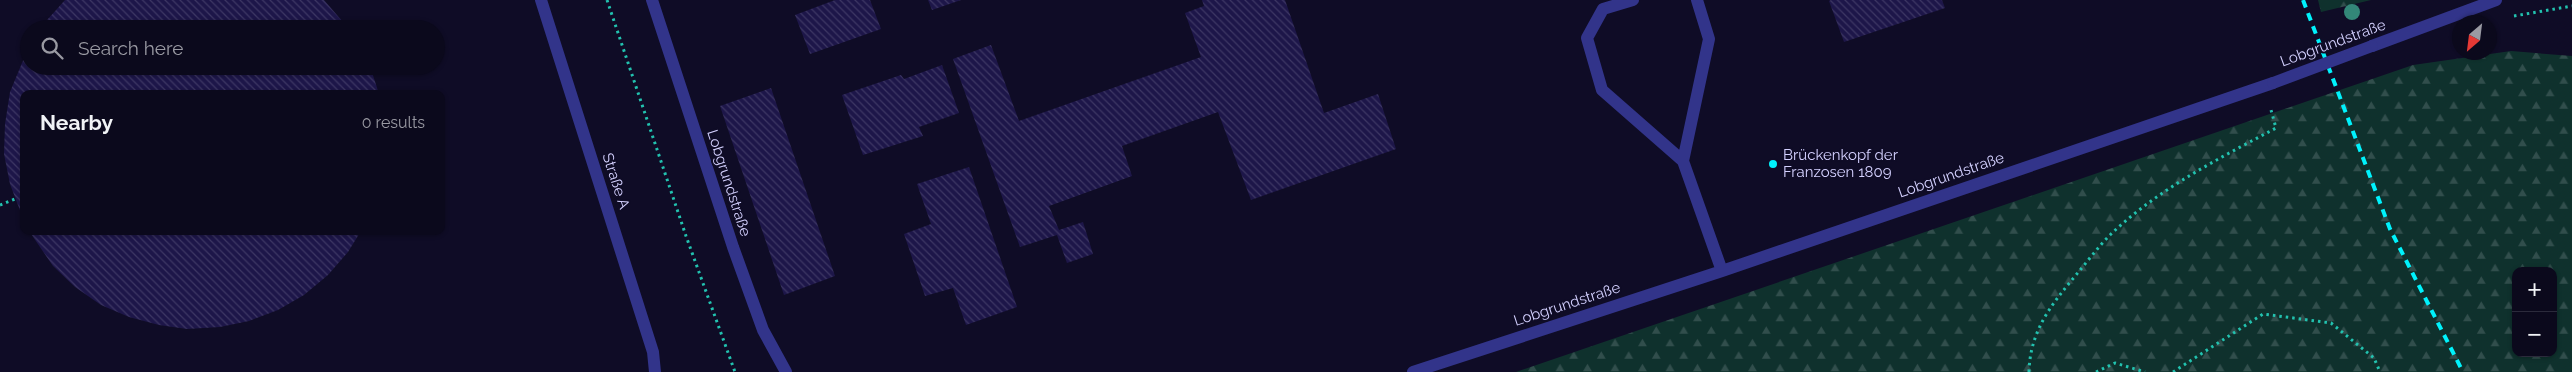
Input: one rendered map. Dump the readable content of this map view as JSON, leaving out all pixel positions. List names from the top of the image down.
{
  "streets": {
    "street": ["Lobgrundstraße", "Straße A"]
  },
  "places": ["Brückenkopf der Franzosen 1809"],
  "north": "bottom left",
  "page": {
    "search": "Search here",
    "heading": ["Nearby", "0 results"],
    "map_buttons": ["+", "−"]
  }
}
